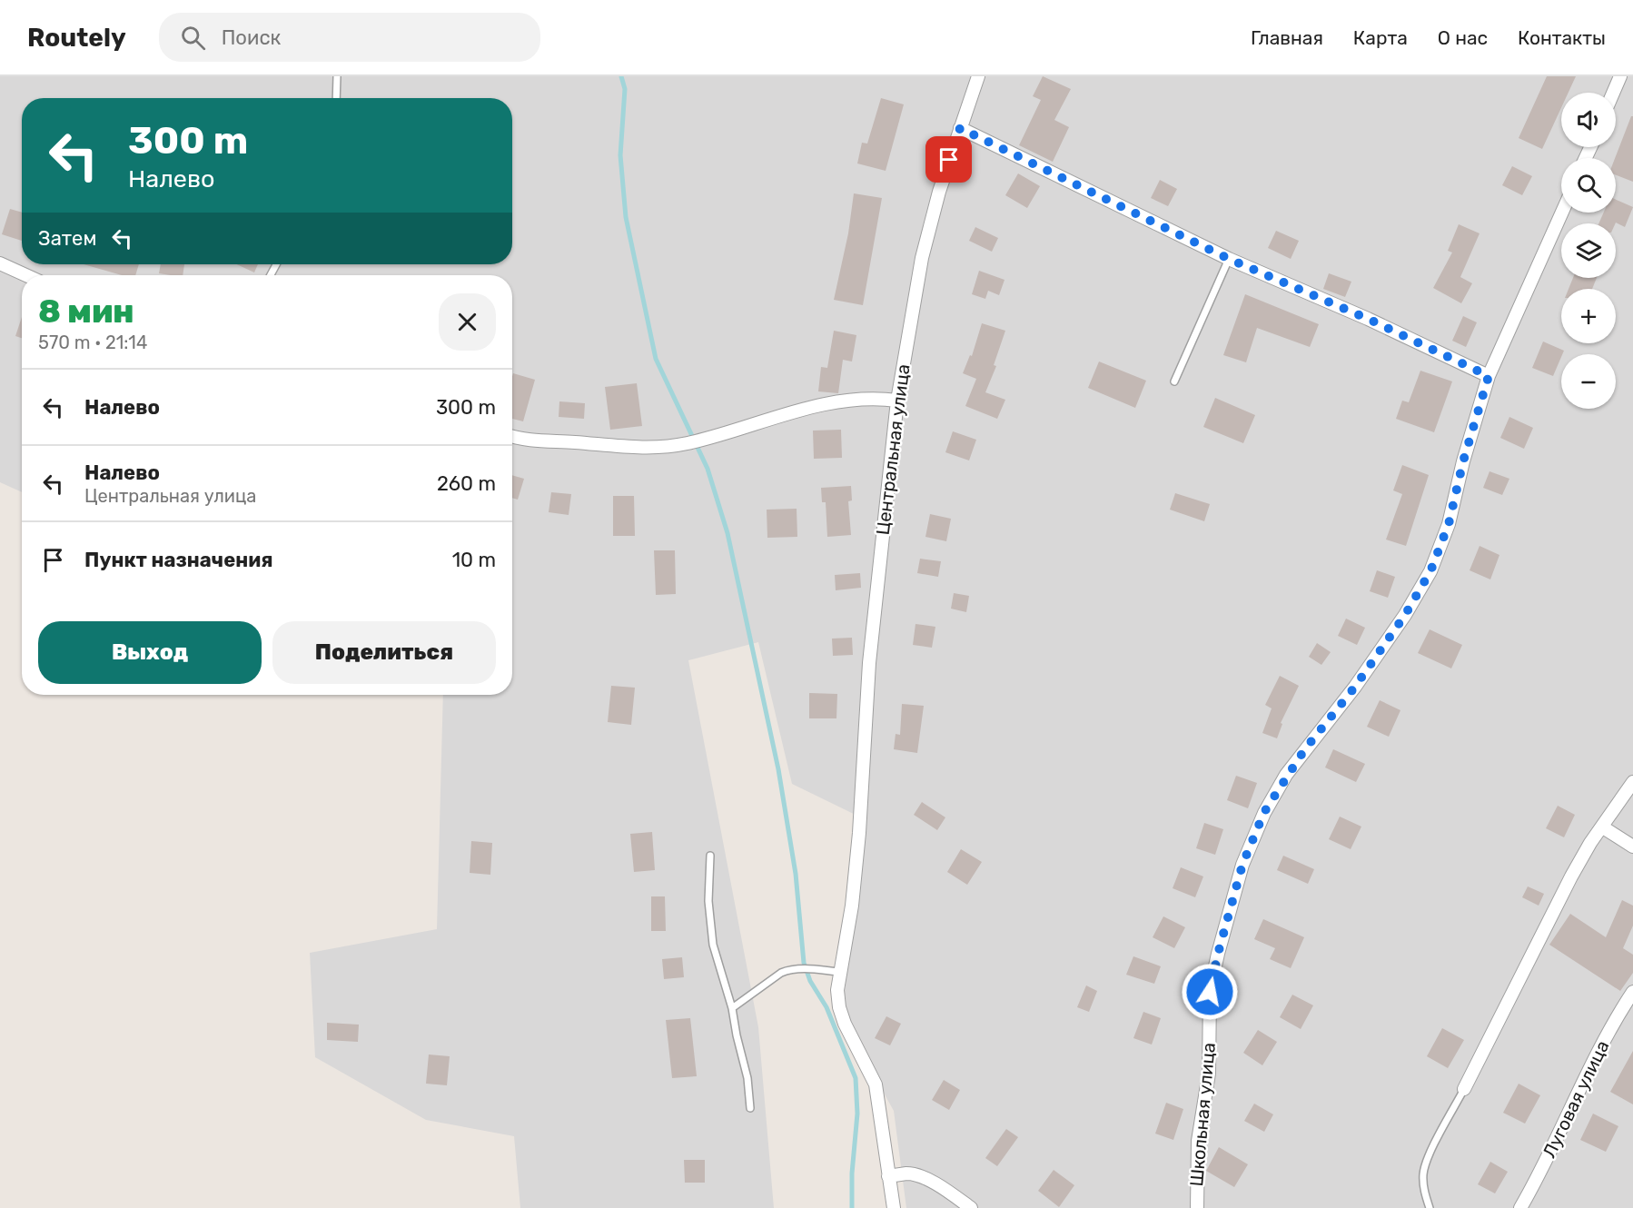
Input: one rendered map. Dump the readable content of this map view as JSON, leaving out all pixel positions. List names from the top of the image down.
{
  "streets": {
    "street": ["Центральная улица", "Луговая улица", "Школьная улица"]
  },
  "page": {
    "header": "Routely",
    "search": "Поиск",
    "nav": [
      "Главная",
      "Карта",
      "О нас",
      "Контакты"
    ],
    "map_buttons": ["+", "−"],
    "turn": ["300 m", "Налево"],
    "then": "Затем",
    "heading": ["8 мин", "570 m · 21:14"],
    "list": [
      {
        "name": "Налево",
        "value": "300 m"
      },
      {
        "name": "Налево",
        "note": "Центральная улица",
        "value": "260 m"
      },
      {
        "name": "Пункт назначения",
        "value": "10 m"
      }
    ],
    "buttons": ["Выход", "Поделиться"]
  }
}
